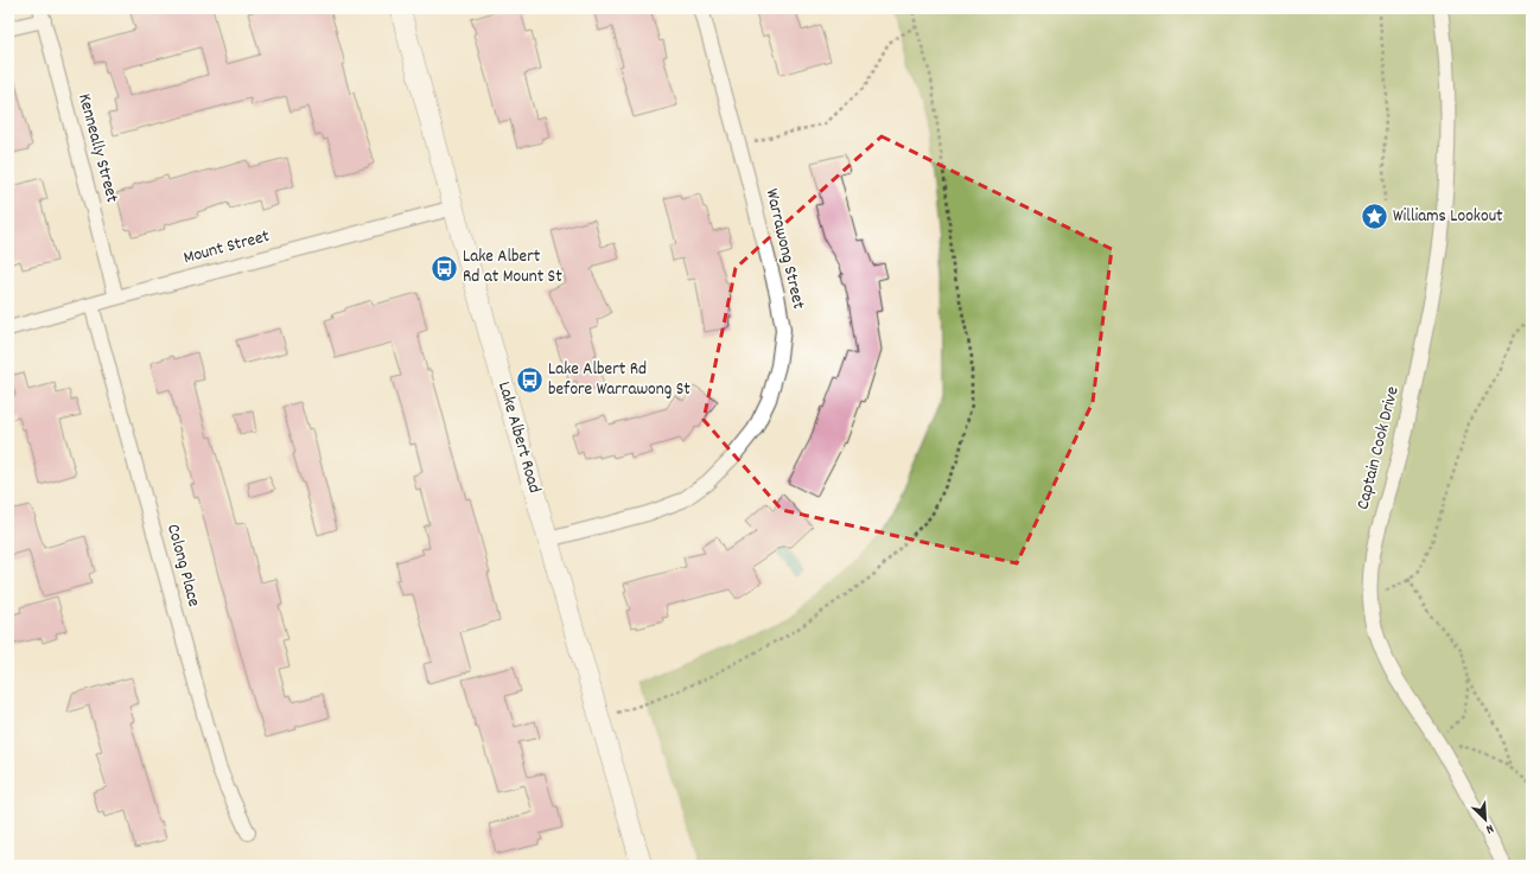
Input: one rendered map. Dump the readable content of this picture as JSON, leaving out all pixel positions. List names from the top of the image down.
{
  "streets": {
    "main road": ["Lake Albert Road"],
    "street": [
      "Kenneally Street",
      "Mount Street",
      "Warrawong Street",
      "Captain Cook Drive",
      "Colong Place"
    ]
  },
  "crossings": [
    ["Kenneally Street", "Mount Street"],
    ["Mount Street", "Lake Albert Road"],
    ["Mount Street", "Colong Place"],
    ["Warrawong Street", "Lake Albert Road"]
  ],
  "places": {
    "place": ["Williams Lookout"],
    "bus stop": ["Lake Albert Rd at Mount St", "Lake Albert Rd before Warrawong St"]
  },
  "north": "bottom right"
}
